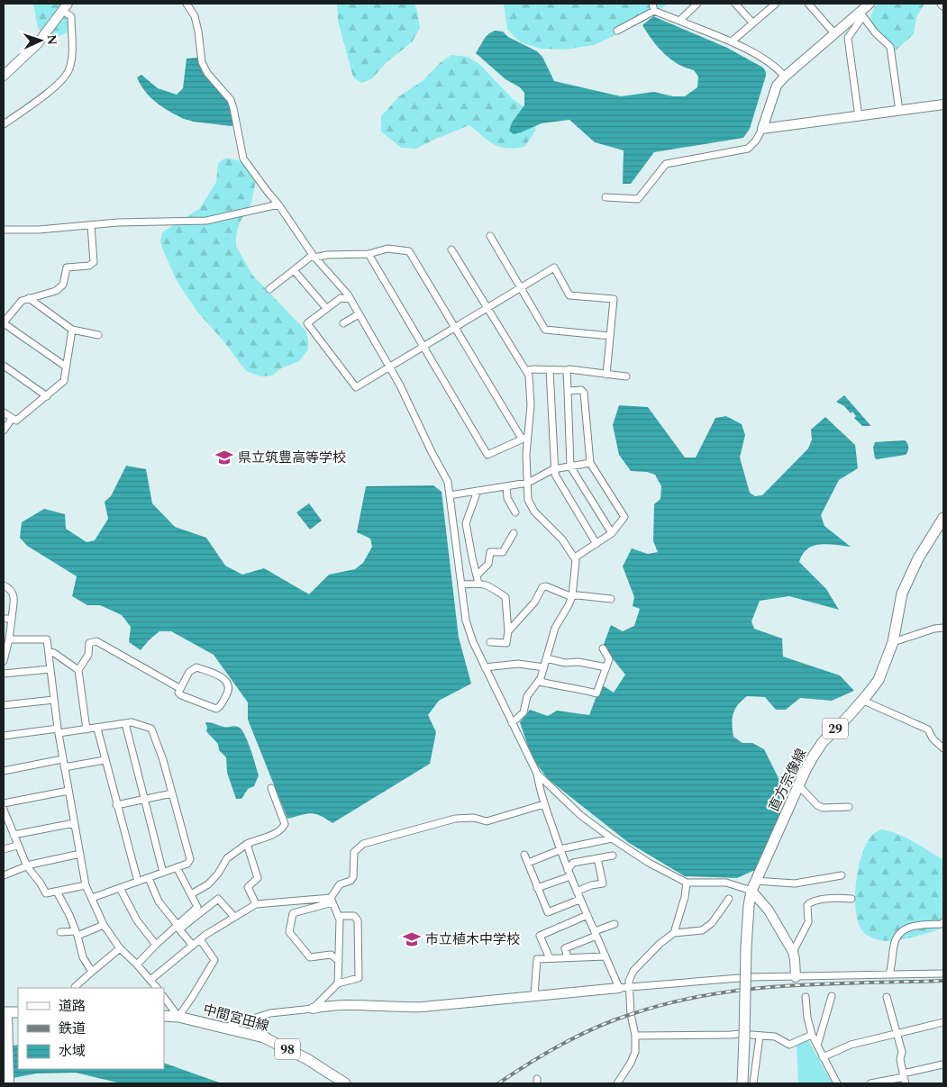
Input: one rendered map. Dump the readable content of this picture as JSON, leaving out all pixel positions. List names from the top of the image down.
{
  "streets": {
    "main road": [
      "29",
      "直方宗像線",
      "中間宮田線",
      "98"
    ]
  },
  "places": {
    "school or university": ["県立筑豊高等学校", "市立植木中学校"]
  },
  "legend": ["道路", "鉄道", "水域"],
  "north": "right"
}
